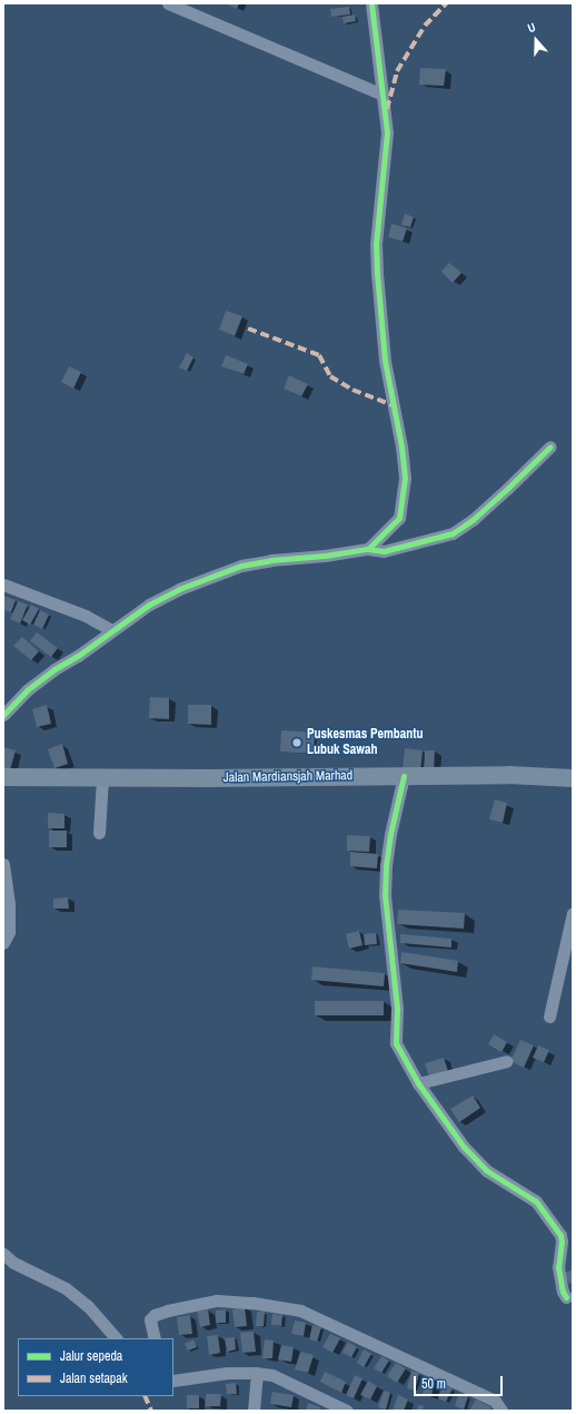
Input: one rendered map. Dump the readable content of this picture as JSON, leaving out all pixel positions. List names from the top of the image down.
{
  "streets": {
    "street": ["Jalan Mardiansjah Marhad"]
  },
  "places": ["Puskesmas Pembantu Lubuk Sawah"],
  "legend": ["Jalur sepeda", "Jalan setapak"],
  "scale_bar": "50 m",
  "north": "top"
}
